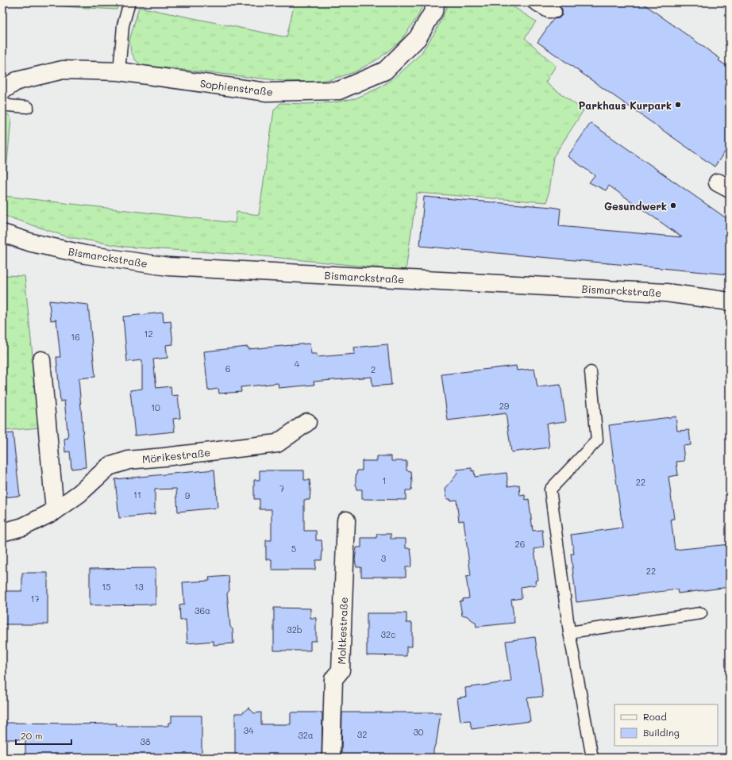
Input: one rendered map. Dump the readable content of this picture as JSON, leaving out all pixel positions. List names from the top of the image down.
{
  "streets": {
    "street": [
      "Sophienstraße",
      "Bismarckstraße",
      "Mörikestraße",
      "Moltkestraße"
    ]
  },
  "places": ["Parkhaus Kurpark", "Gesundwerk"],
  "house_numbers": [
    "12",
    "16",
    "4",
    "6",
    "2",
    "29",
    "10",
    "1",
    "22",
    "7",
    "11",
    "9",
    "26",
    "5",
    "3",
    "22",
    "15",
    "13",
    "17",
    "36a",
    "32b",
    "32c",
    "34",
    "30",
    "32",
    "32a",
    "38"
  ],
  "legend": ["Road", "Building"],
  "scale_bar": "20 m"
}
